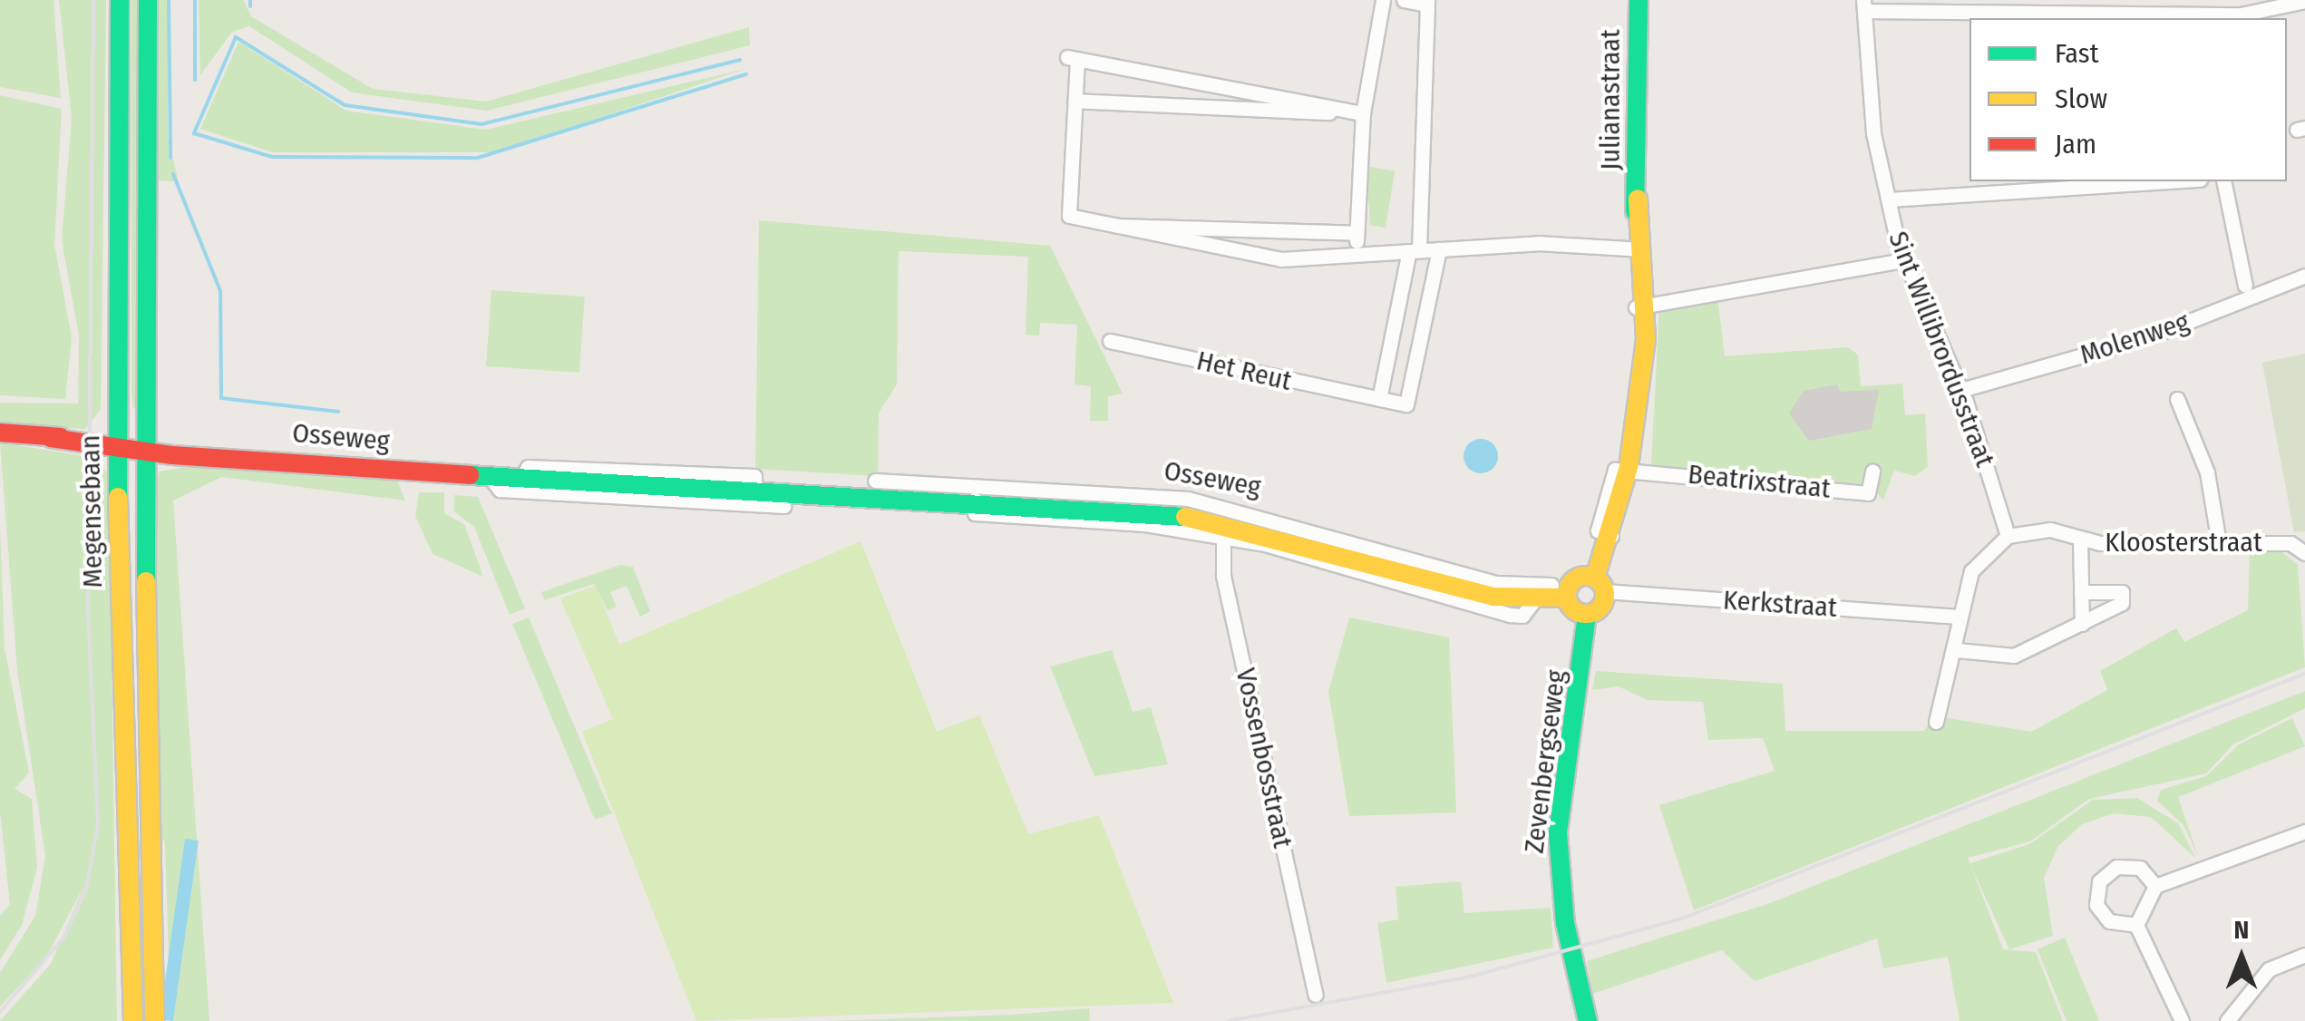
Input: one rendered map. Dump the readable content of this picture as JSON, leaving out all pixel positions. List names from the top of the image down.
{
  "streets": {
    "street": [
      "Julianastraat",
      "Molenweg",
      "Sint Willibrordusstraat",
      "Het Reut",
      "Osseweg",
      "Beatrixstraat",
      "Megensebaan",
      "Kloosterstraat",
      "Kerkstraat",
      "Vossenbosstraat",
      "Zevenbergseweg"
    ]
  },
  "crossings": [
    ["Julianastraat", "Beatrixstraat"],
    ["Julianastraat", "Kerkstraat"],
    ["Julianastraat", "Zevenbergseweg"],
    ["Molenweg", "Sint Willibrordusstraat"],
    ["Sint Willibrordusstraat", "Kloosterstraat"],
    ["Sint Willibrordusstraat", "Kerkstraat"],
    ["Osseweg", "Megensebaan"],
    ["Osseweg", "Vossenbosstraat"],
    ["Kloosterstraat", "Kerkstraat"]
  ],
  "legend": ["Fast", "Slow", "Jam"],
  "north": "top"
}
